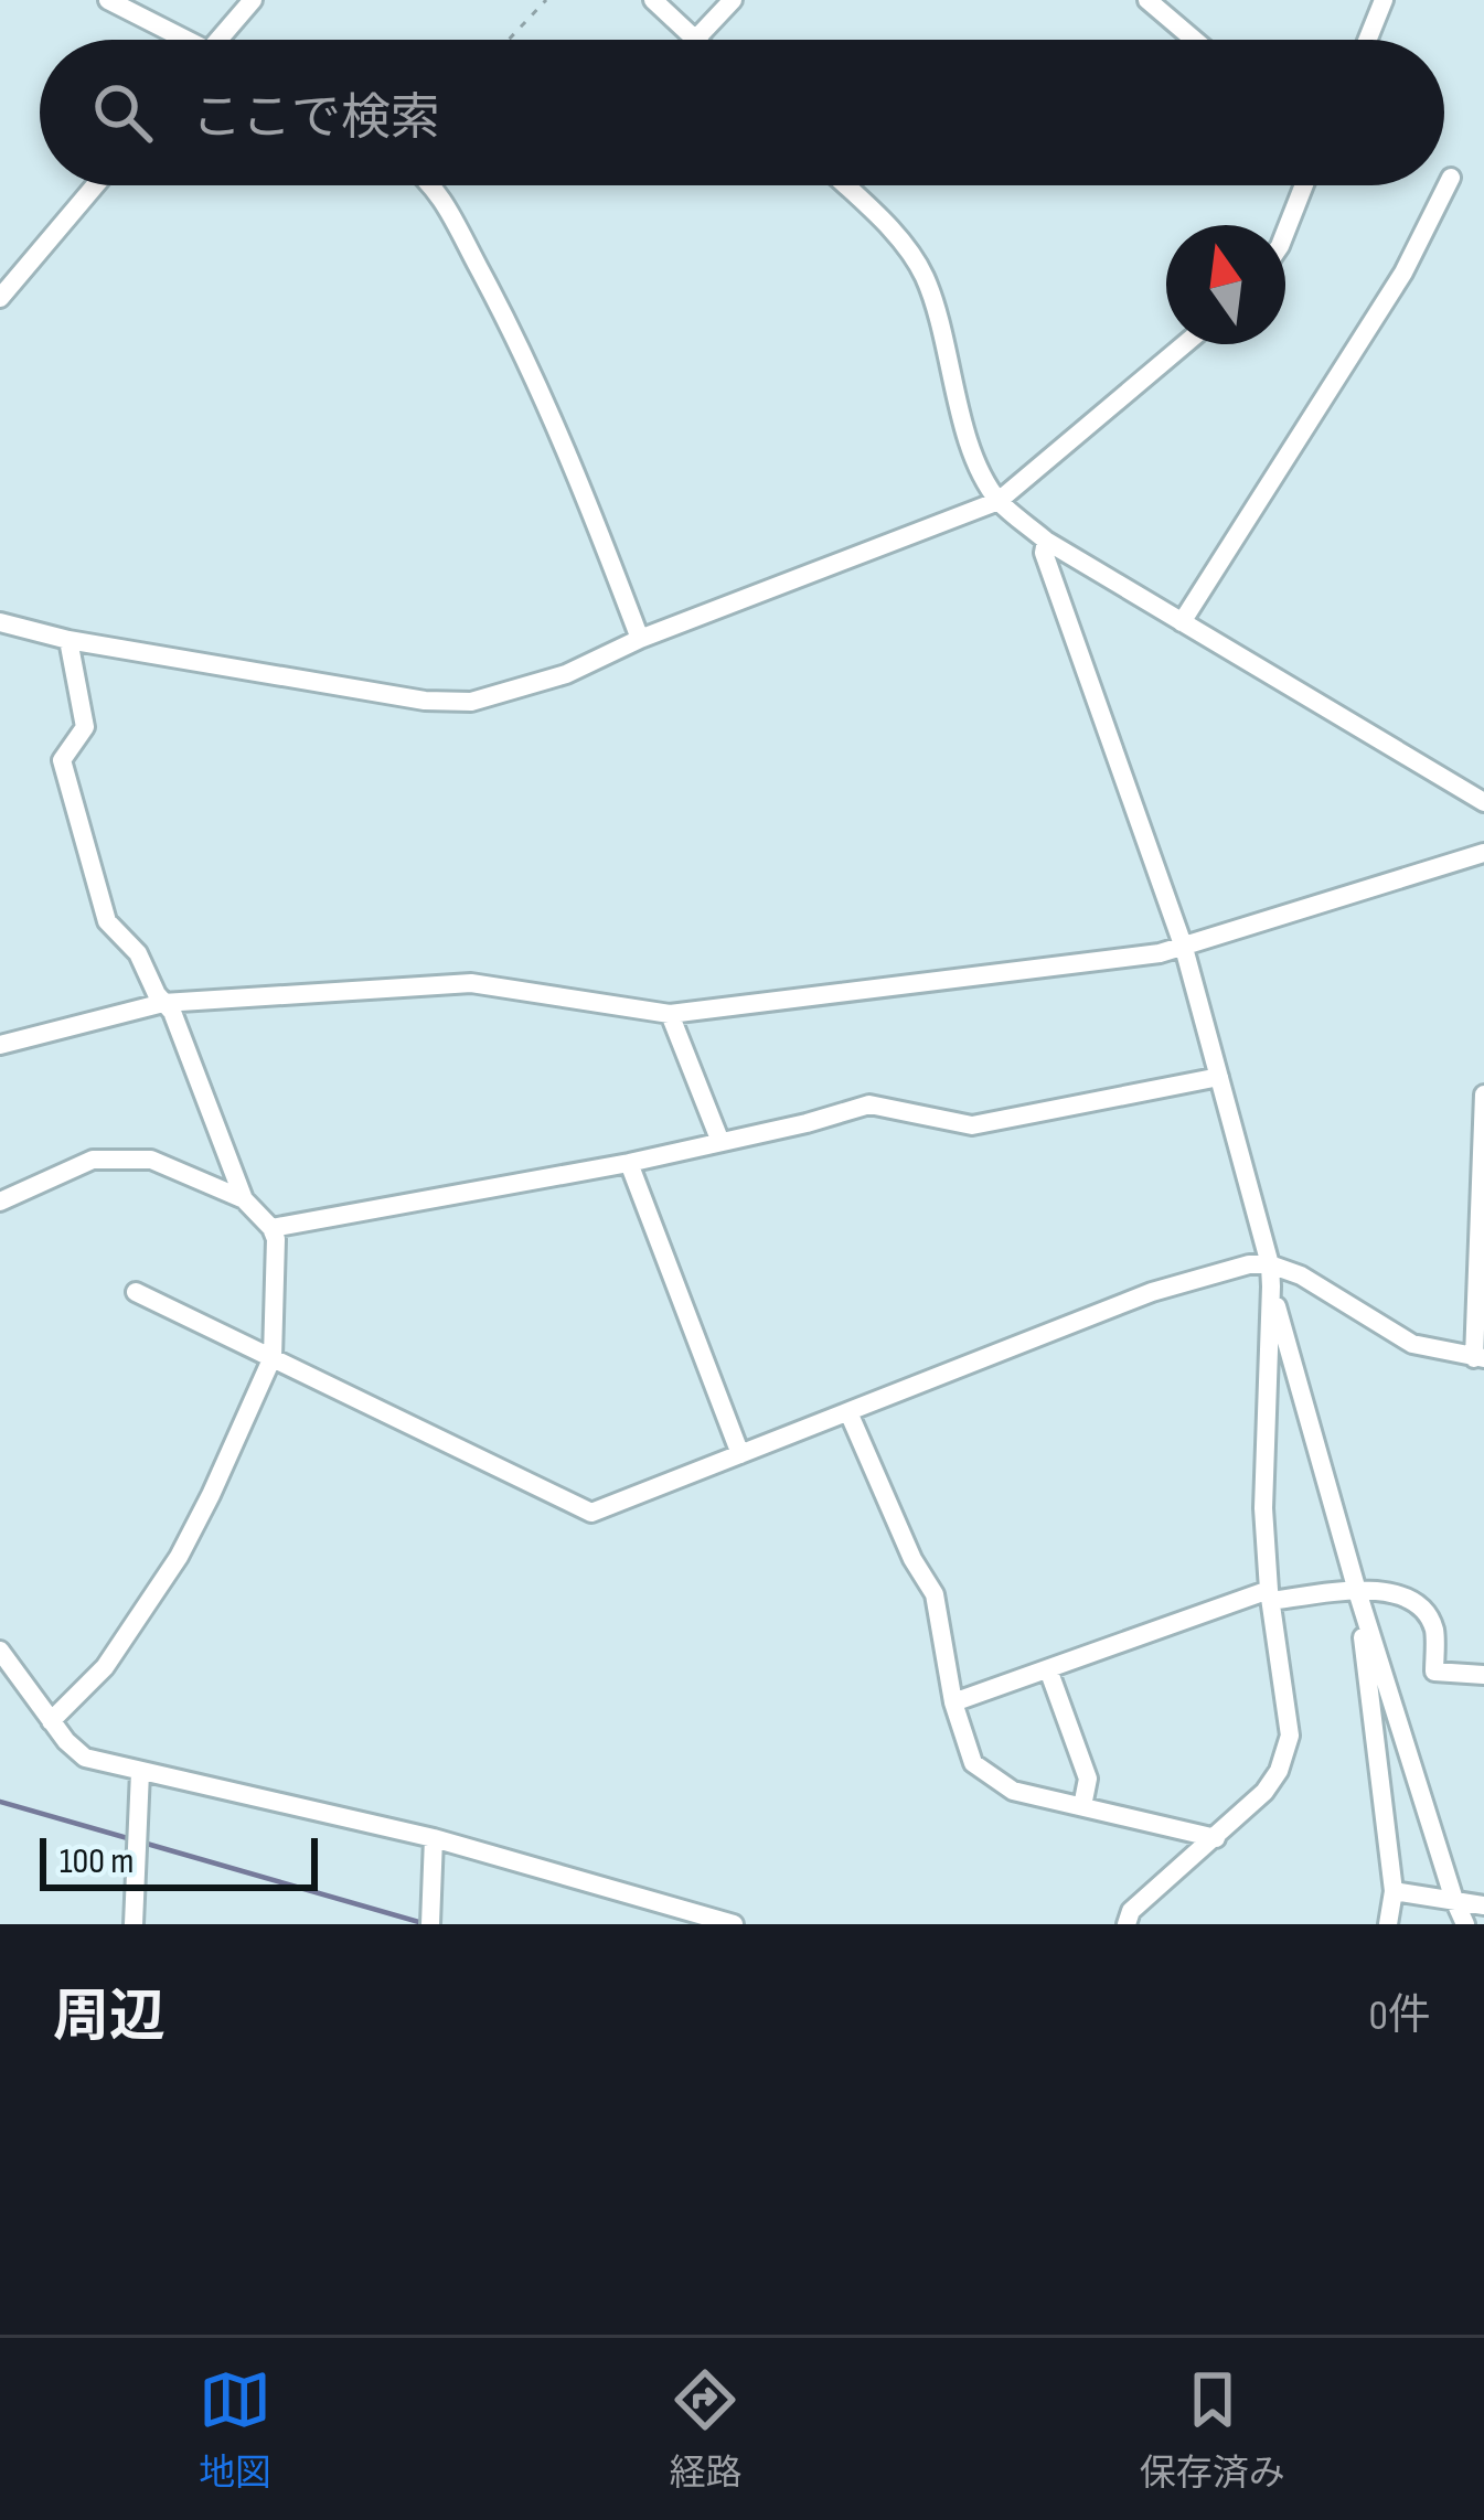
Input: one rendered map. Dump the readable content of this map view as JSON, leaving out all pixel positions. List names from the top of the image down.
{
  "scale_bar": "100 m",
  "north": "top",
  "page": {
    "search": "ここで検索",
    "scale": "100 m",
    "heading": ["周辺", "0件"],
    "nav": ["地図", "経路", "保存済み"]
  }
}
